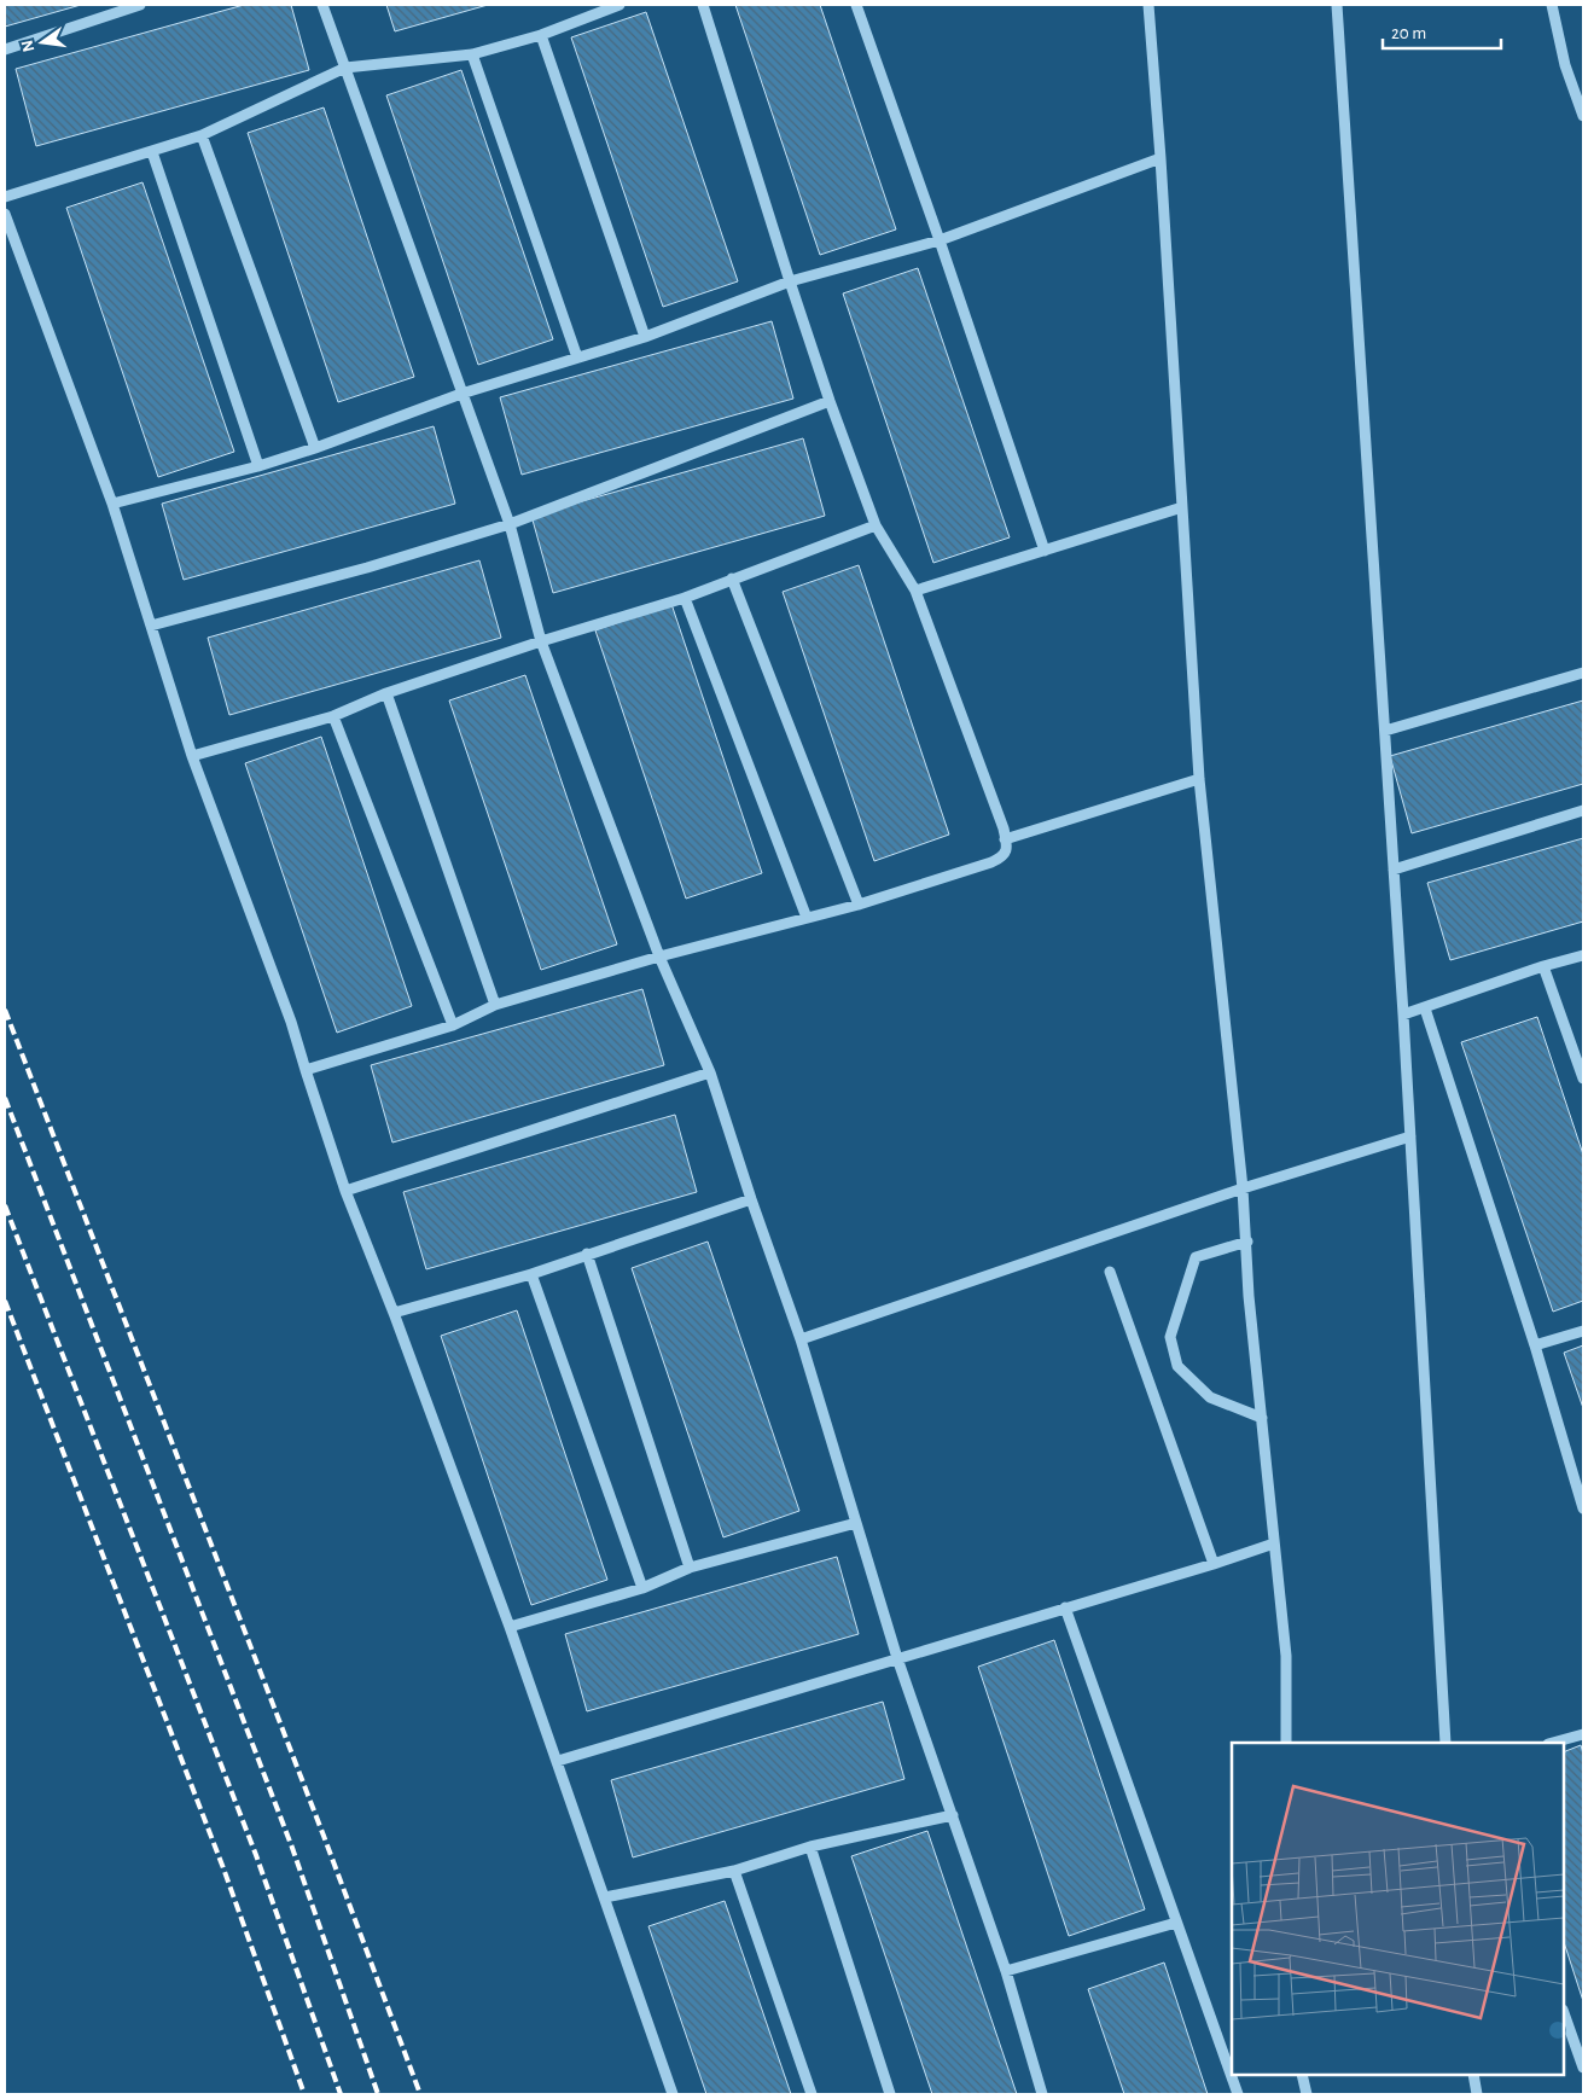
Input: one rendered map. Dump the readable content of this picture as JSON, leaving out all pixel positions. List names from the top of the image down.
{
  "scale_bar": "20 m",
  "north": "left"
}
